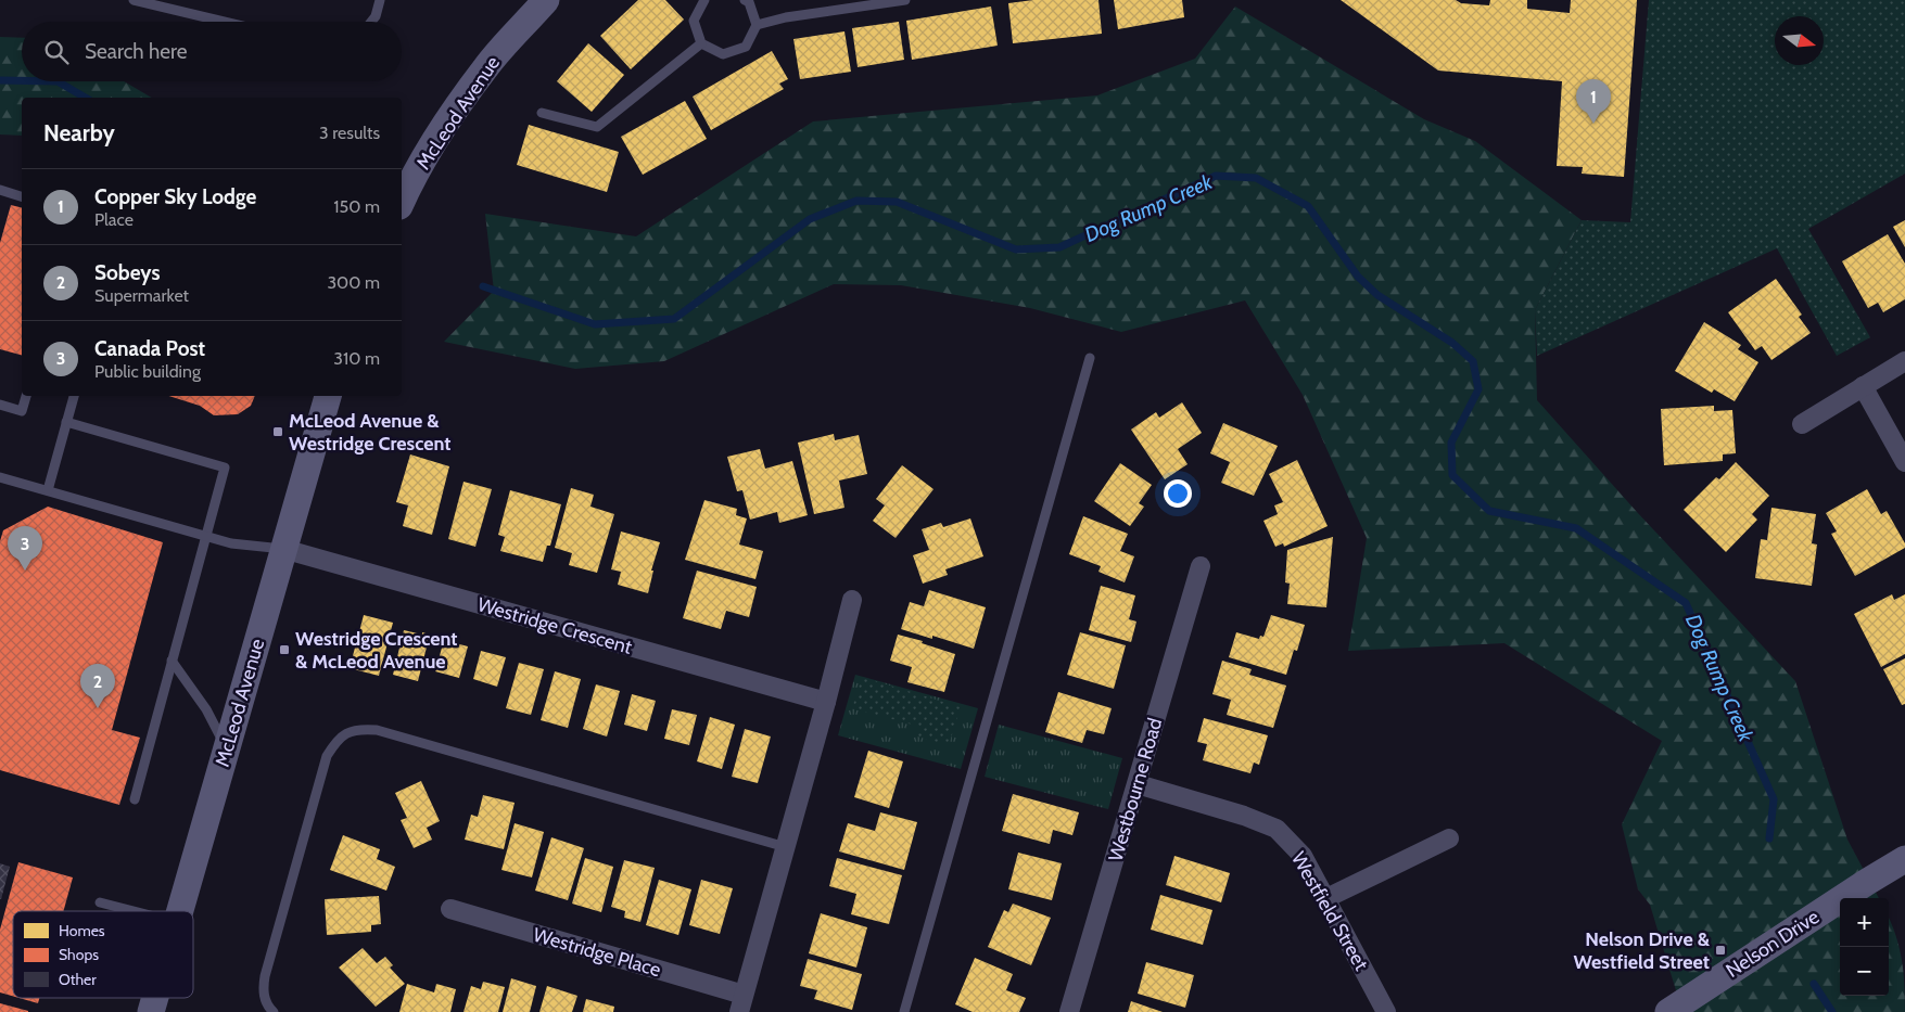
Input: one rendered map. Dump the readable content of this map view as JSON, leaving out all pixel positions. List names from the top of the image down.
{
  "streets": {
    "street": [
      "McLeod Avenue",
      "Westridge Crescent",
      "Westbourne Road",
      "Westfield Street",
      "Nelson Drive",
      "Westridge Place"
    ]
  },
  "crossings": [
    ["McLeod Avenue", "Westridge Crescent"],
    ["Westbourne Road", "Westfield Street"]
  ],
  "water": ["Dog Rump Creek"],
  "places": {
    "transit": ["McLeod Avenue & Westridge Crescent", "Westridge Crescent & McLeod Avenue", "Nelson Drive & Westfield Street"]
  },
  "legend": ["Homes", "Shops", "Other"],
  "north": "right",
  "page": {
    "search": "Search here",
    "pins": ["1", "3", "2"],
    "heading": ["Nearby", "3 results"],
    "list": [
      {
        "mark": "1",
        "name": "Copper Sky Lodge",
        "note": "Place",
        "value": "150 m"
      },
      {
        "mark": "2",
        "name": "Sobeys",
        "note": "Supermarket",
        "value": "300 m"
      },
      {
        "mark": "3",
        "name": "Canada Post",
        "note": "Public building",
        "value": "310 m"
      }
    ],
    "map_buttons": ["+", "−"]
  }
}
